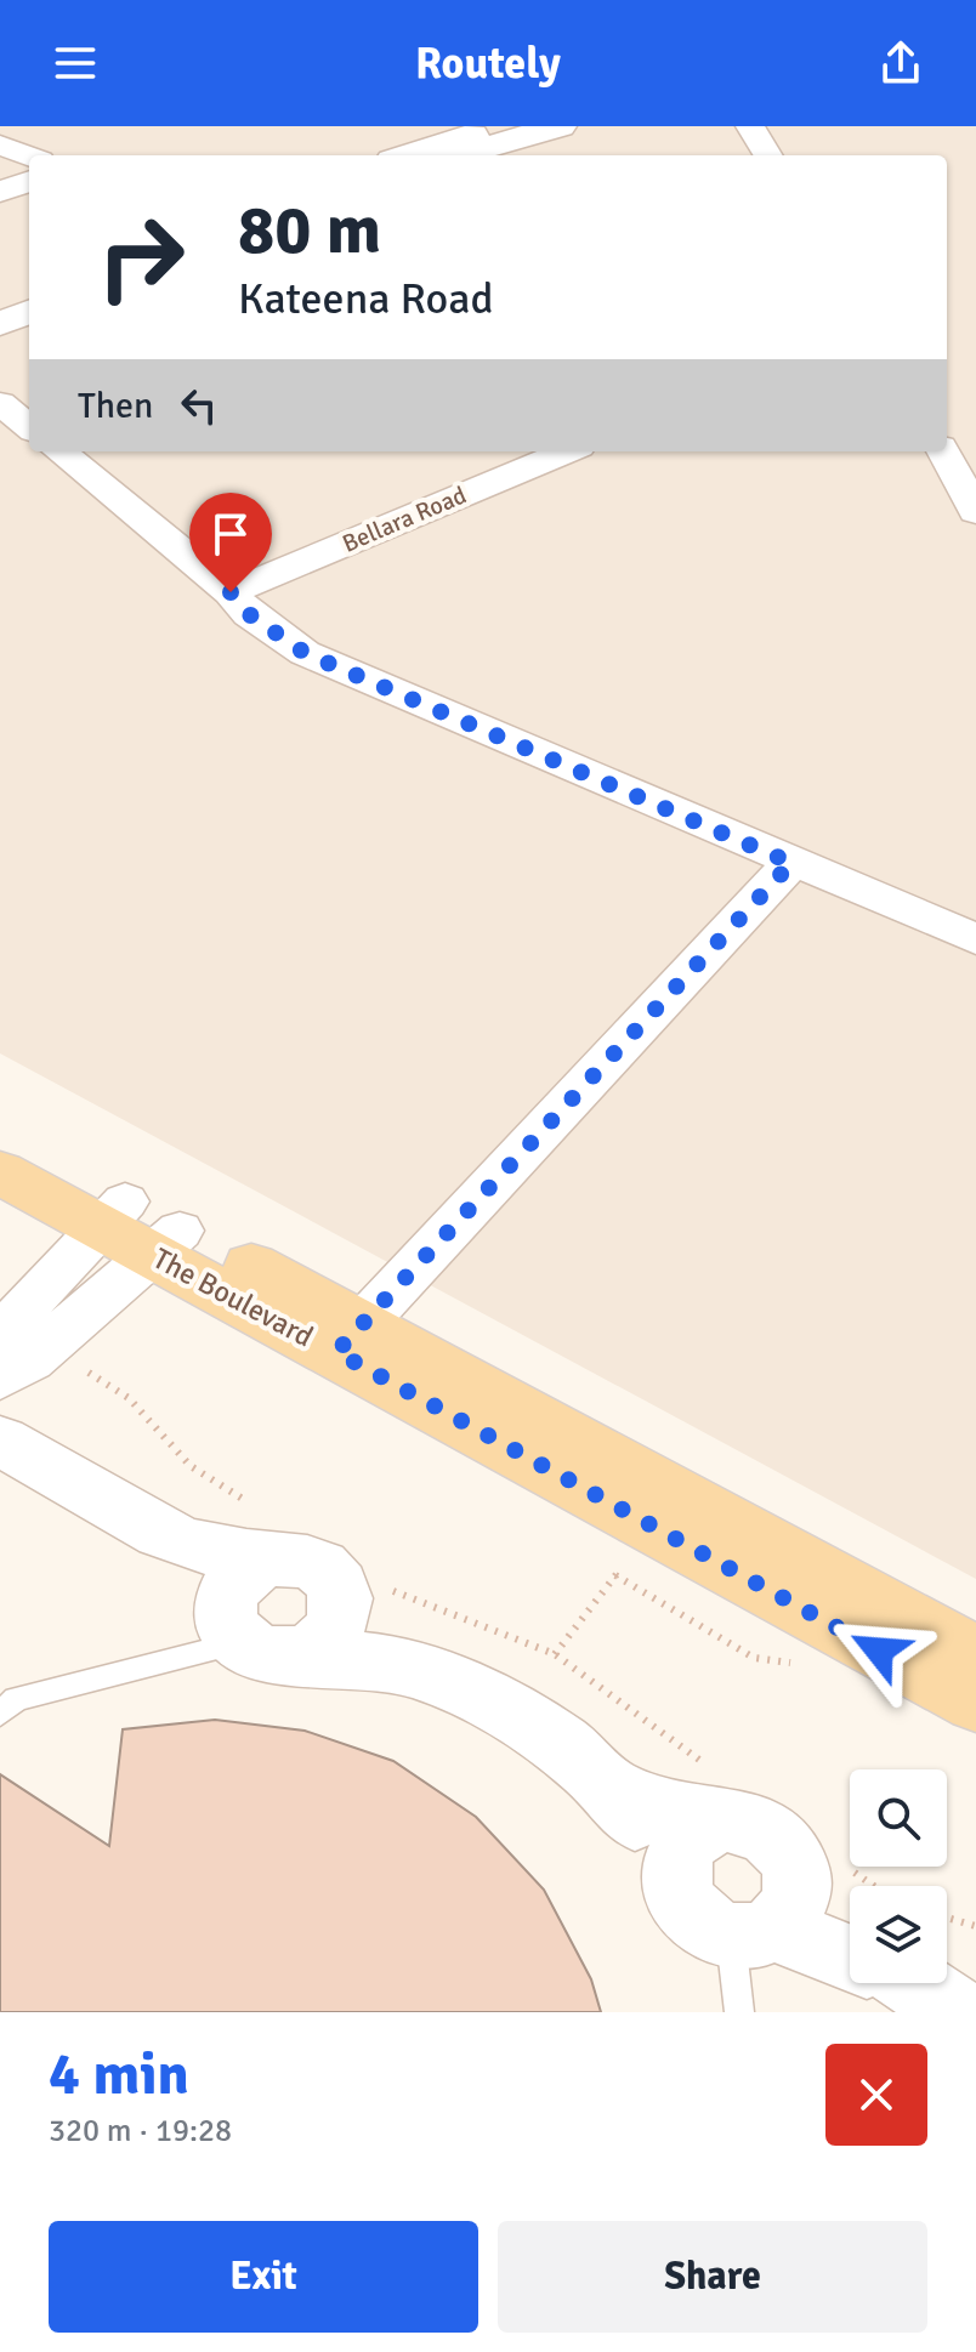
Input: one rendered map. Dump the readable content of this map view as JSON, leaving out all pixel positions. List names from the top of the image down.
{
  "streets": {
    "main road": ["The Boulevard"],
    "street": ["Bellara Road"]
  },
  "page": {
    "header": "Routely",
    "turn": ["80 m", "Kateena Road"],
    "then": "Then",
    "heading": ["4 min", "320 m · 19:28"],
    "buttons": ["Exit", "Share"]
  }
}
